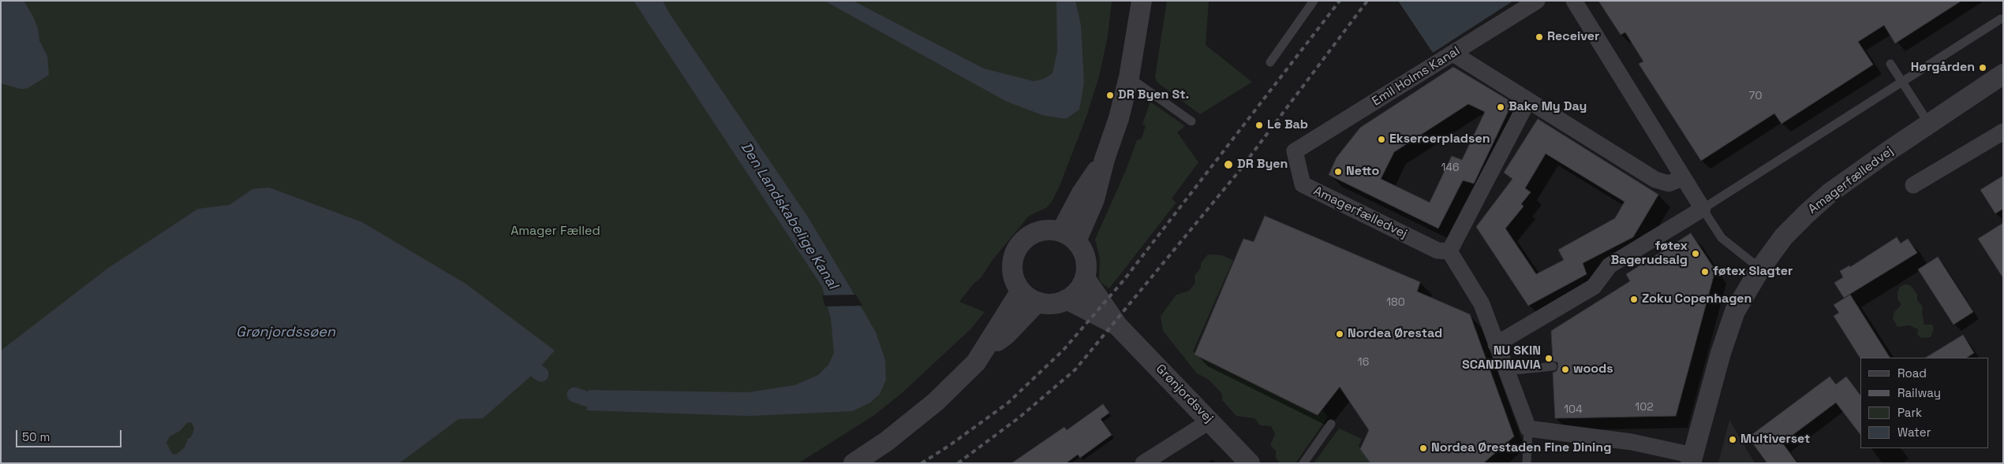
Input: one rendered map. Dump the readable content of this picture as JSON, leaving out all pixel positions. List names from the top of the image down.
{
  "streets": {
    "street": ["Emil Holms Kanal", "Amagerfælledvej", "Grønjordsvej"]
  },
  "crossings": [
    ["Emil Holms Kanal", "Amagerfælledvej"]
  ],
  "water": ["Den Landskabelige Kanal", "Grønjordssøen"],
  "parks": ["Amager Fælled"],
  "places": [
    "Receiver",
    "Hørgården",
    "DR Byen St.",
    "Bake My Day",
    "Le Bab",
    "Eksercerpladsen",
    "DR Byen",
    "Netto",
    "føtex Bagerudsalg",
    "føtex Slagter",
    "Zoku Copenhagen",
    "Nordea Ørestad",
    "NU SKIN SCANDINAVIA",
    "woods",
    "Multiverset",
    "Nordea Ørestaden Fine Dining"
  ],
  "house_numbers": [
    "70",
    "146",
    "180",
    "16",
    "102",
    "104"
  ],
  "legend": [
    "Road",
    "Railway",
    "Park",
    "Water"
  ],
  "scale_bar": "50 m"
}
